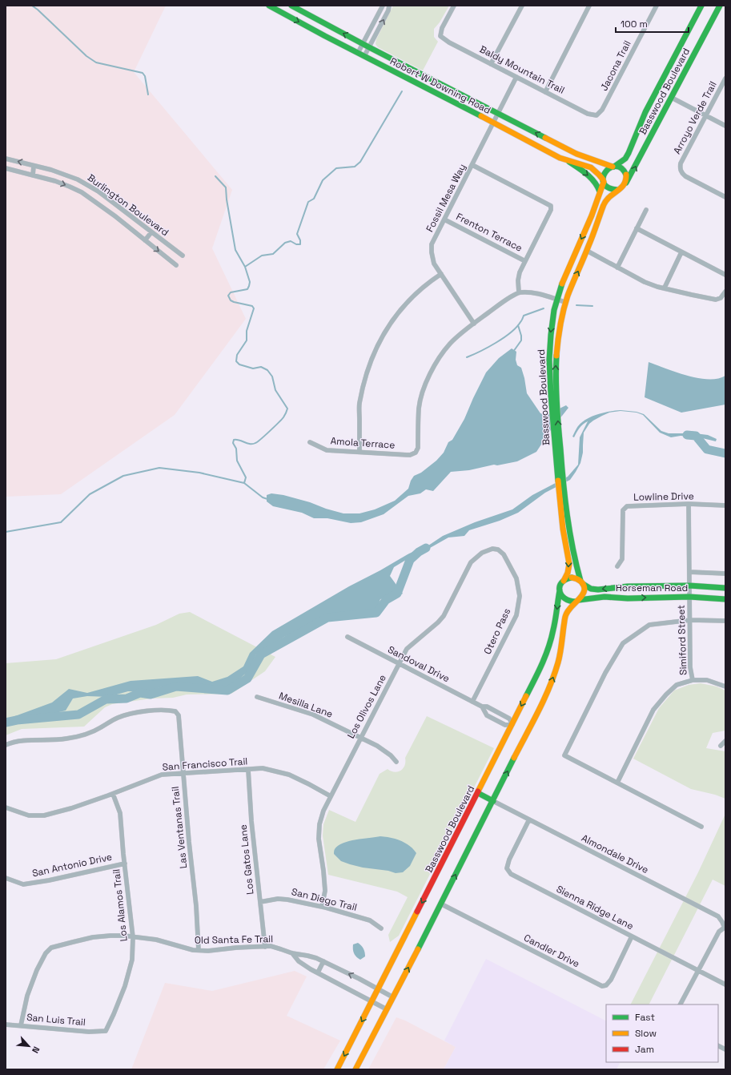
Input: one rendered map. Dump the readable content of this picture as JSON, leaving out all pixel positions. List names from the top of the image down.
{
  "streets": {
    "main road": ["Robert W Downing Road", "Basswood Boulevard", "Horseman Road"],
    "street": [
      "Jacona Trail",
      "Baldy Mountain Trail",
      "Arroyo Verde Trail",
      "Fossil Mesa Way",
      "Burlington Boulevard",
      "Frenton Terrace",
      "Amola Terrace",
      "Lowline Drive",
      "Otero Pass",
      "Simiford Street",
      "Sandoval Drive",
      "Mesilla Lane",
      "Los Olivos Lane",
      "San Francisco Trail",
      "Las Ventanas Trail",
      "Almondale Drive",
      "Los Gatos Lane",
      "San Antonio Drive",
      "San Diego Trail",
      "Los Alamos Trail",
      "Sienna Ridge Lane",
      "Old Santa Fe Trail",
      "Candler Drive",
      "San Luis Trail"
    ]
  },
  "crossings": [
    ["Jacona Trail", "Baldy Mountain Trail"],
    ["Baldy Mountain Trail", "Fossil Mesa Way"],
    ["Robert W Downing Road", "Basswood Boulevard"],
    ["Robert W Downing Road", "Fossil Mesa Way"],
    ["Basswood Boulevard", "Horseman Road"],
    ["Basswood Boulevard", "Sandoval Drive"],
    ["Basswood Boulevard", "Old Santa Fe Trail"],
    ["Fossil Mesa Way", "Frenton Terrace"],
    ["Fossil Mesa Way", "Amola Terrace"],
    ["Lowline Drive", "Simiford Street"],
    ["Horseman Road", "Simiford Street"],
    ["Otero Pass", "Sandoval Drive"],
    ["Otero Pass", "Los Olivos Lane"],
    ["Sandoval Drive", "Los Olivos Lane"],
    ["Mesilla Lane", "Los Olivos Lane"],
    ["Los Olivos Lane", "San Francisco Trail"],
    ["Los Olivos Lane", "San Diego Trail"],
    ["San Francisco Trail", "Las Ventanas Trail"],
    ["San Francisco Trail", "Los Gatos Lane"],
    ["San Francisco Trail", "Los Alamos Trail"],
    ["Las Ventanas Trail", "Old Santa Fe Trail"],
    ["Almondale Drive", "Sienna Ridge Lane"],
    ["Los Gatos Lane", "San Diego Trail"],
    ["Los Gatos Lane", "Old Santa Fe Trail"],
    ["San Antonio Drive", "Los Alamos Trail"],
    ["Los Alamos Trail", "Old Santa Fe Trail"],
    ["Los Alamos Trail", "San Luis Trail"],
    ["Sienna Ridge Lane", "Candler Drive"],
    ["Old Santa Fe Trail", "San Luis Trail"]
  ],
  "legend": ["Fast", "Slow", "Jam"],
  "scale_bar": "100 m",
  "north": "bottom right"
}
